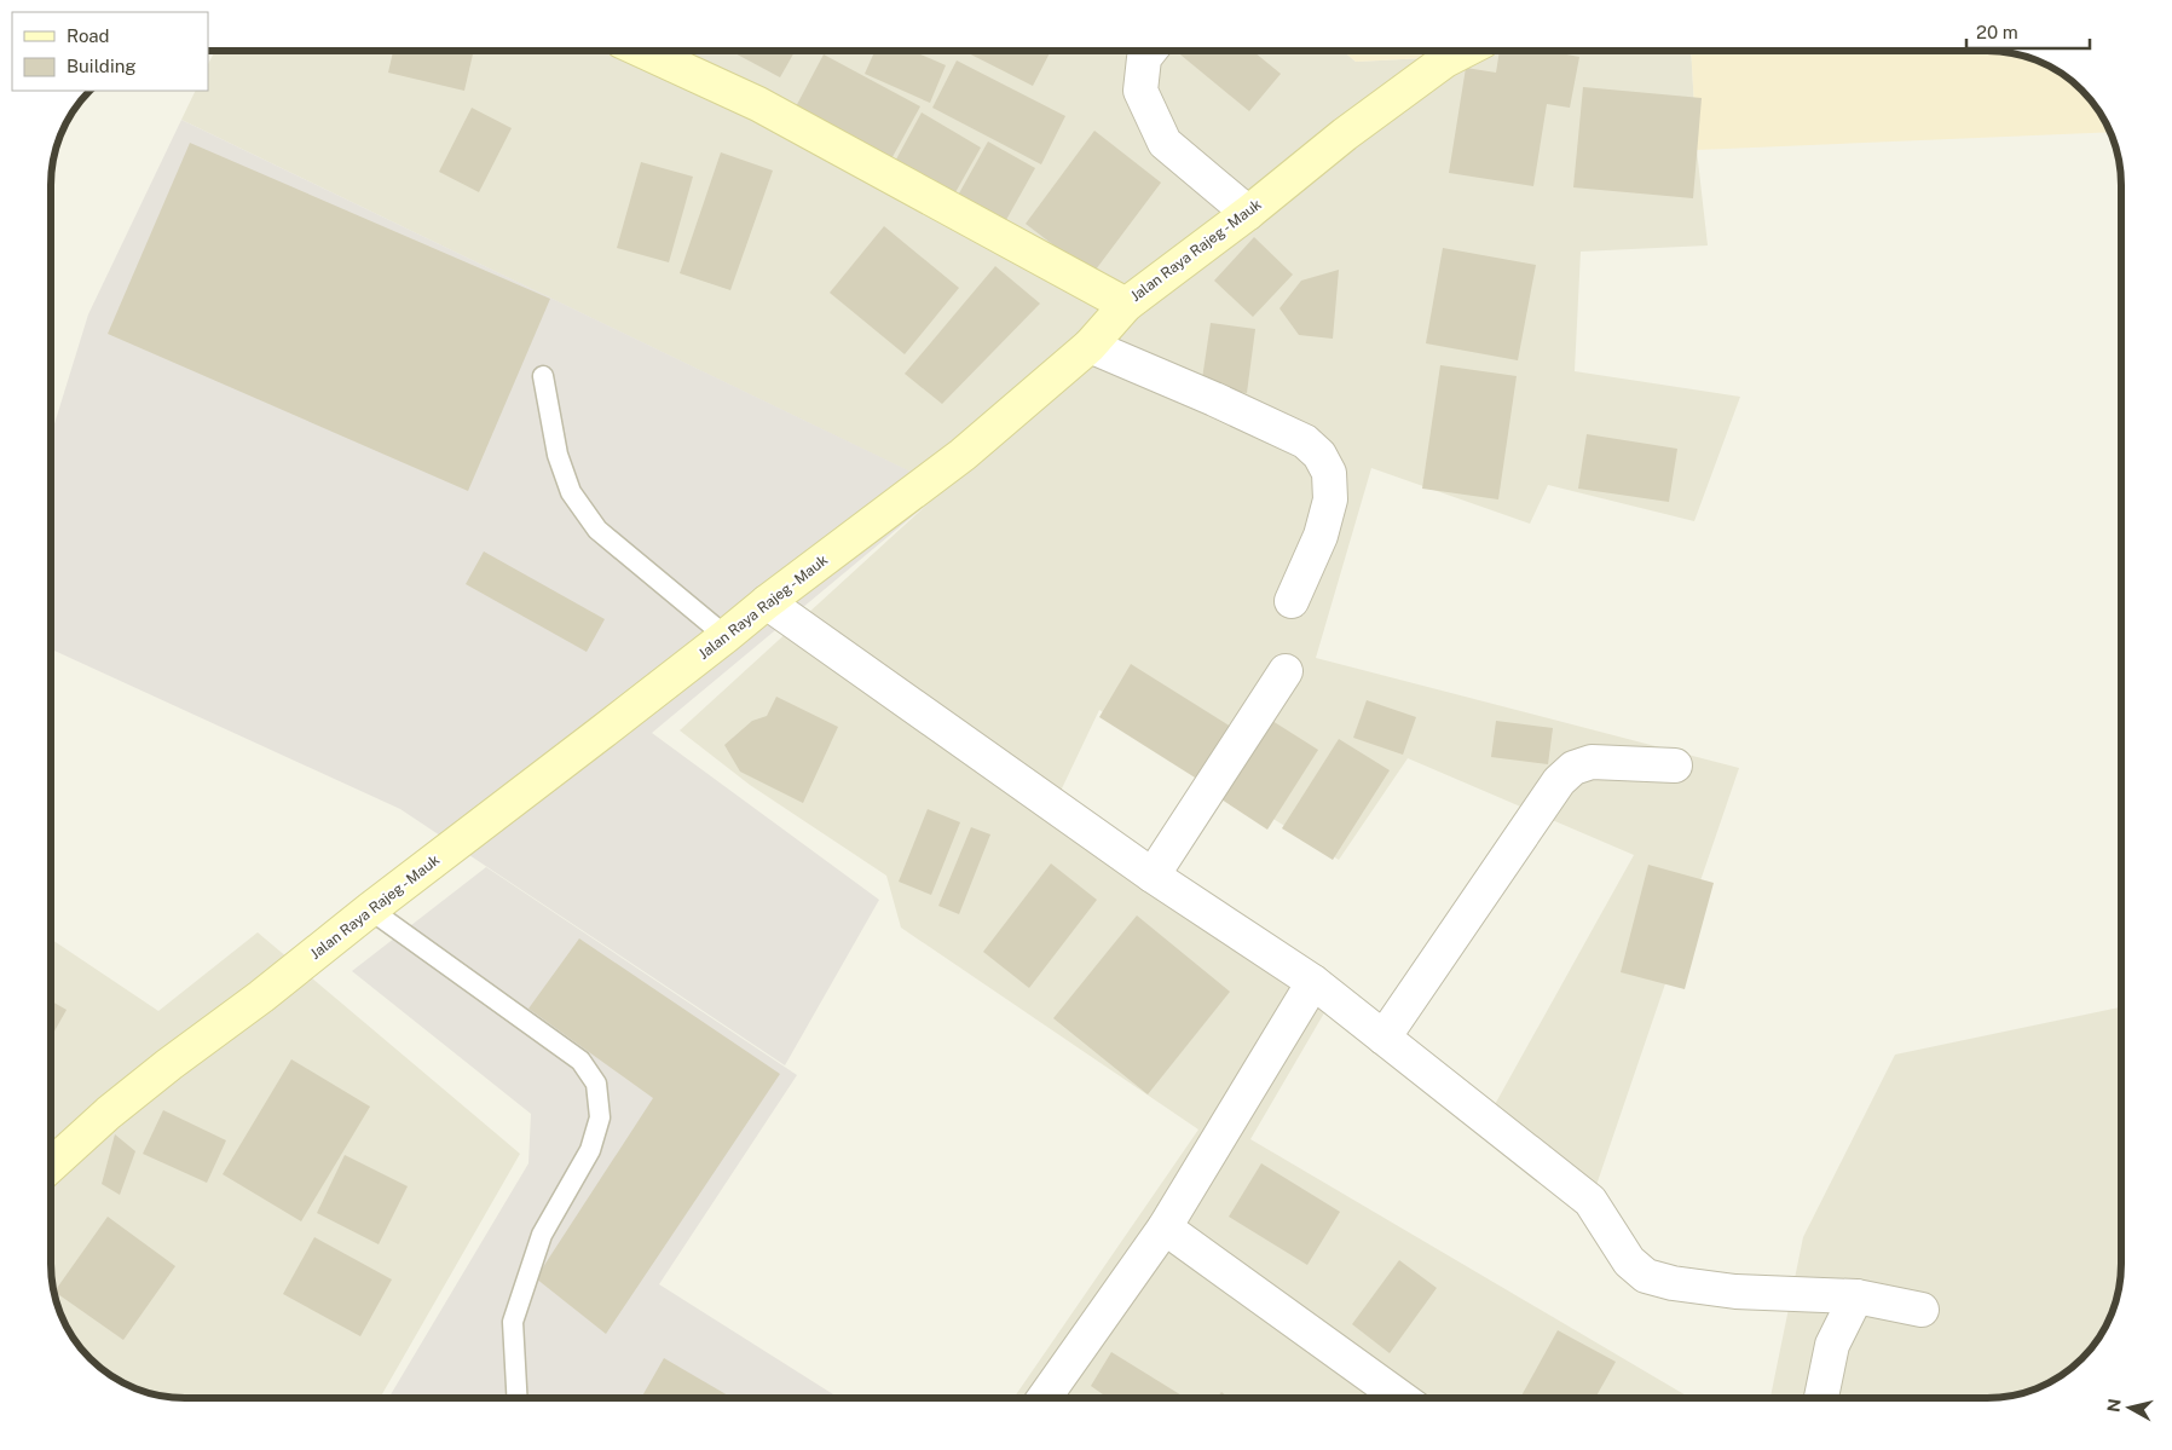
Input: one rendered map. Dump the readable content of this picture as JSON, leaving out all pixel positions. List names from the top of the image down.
{
  "streets": {
    "main road": ["Jalan Raya Rajeg - Mauk"]
  },
  "legend": ["Road", "Building"],
  "scale_bar": "20 m",
  "north": "left"
}
